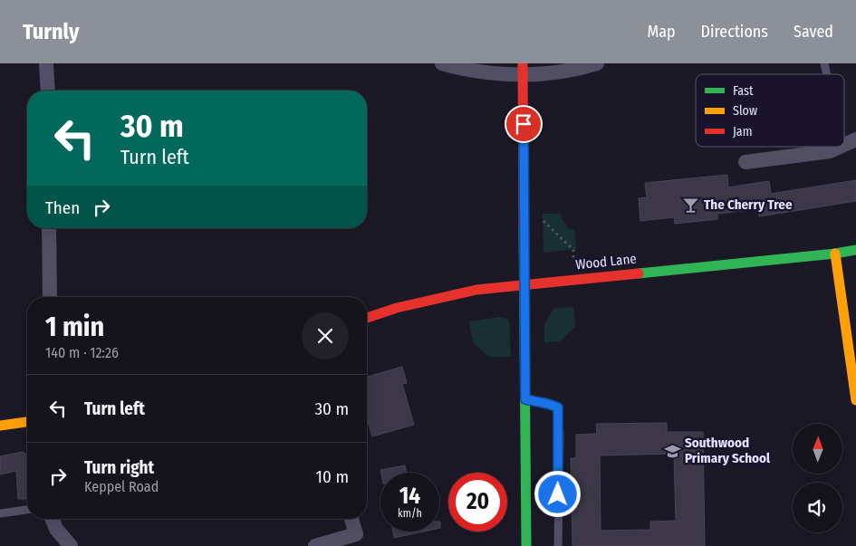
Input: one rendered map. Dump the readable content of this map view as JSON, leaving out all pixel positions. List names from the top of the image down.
{
  "streets": {
    "street": ["Wood Lane"]
  },
  "places": {
    "bar": ["The Cherry Tree"],
    "school or university": ["Southwood Primary School"]
  },
  "legend": ["Fast", "Slow", "Jam"],
  "north": "top",
  "page": {
    "header": "Turnly",
    "nav": ["Map", "Directions", "Saved"],
    "turn": ["30 m", "Turn left"],
    "then": "Then",
    "heading": ["1 min", "140 m · 12:26"],
    "list": [
      {
        "name": "Turn left",
        "value": "30 m"
      },
      {
        "name": "Turn right",
        "note": "Keppel Road",
        "value": "10 m"
      }
    ],
    "speed": "14 km/h",
    "limit": "20"
  }
}
